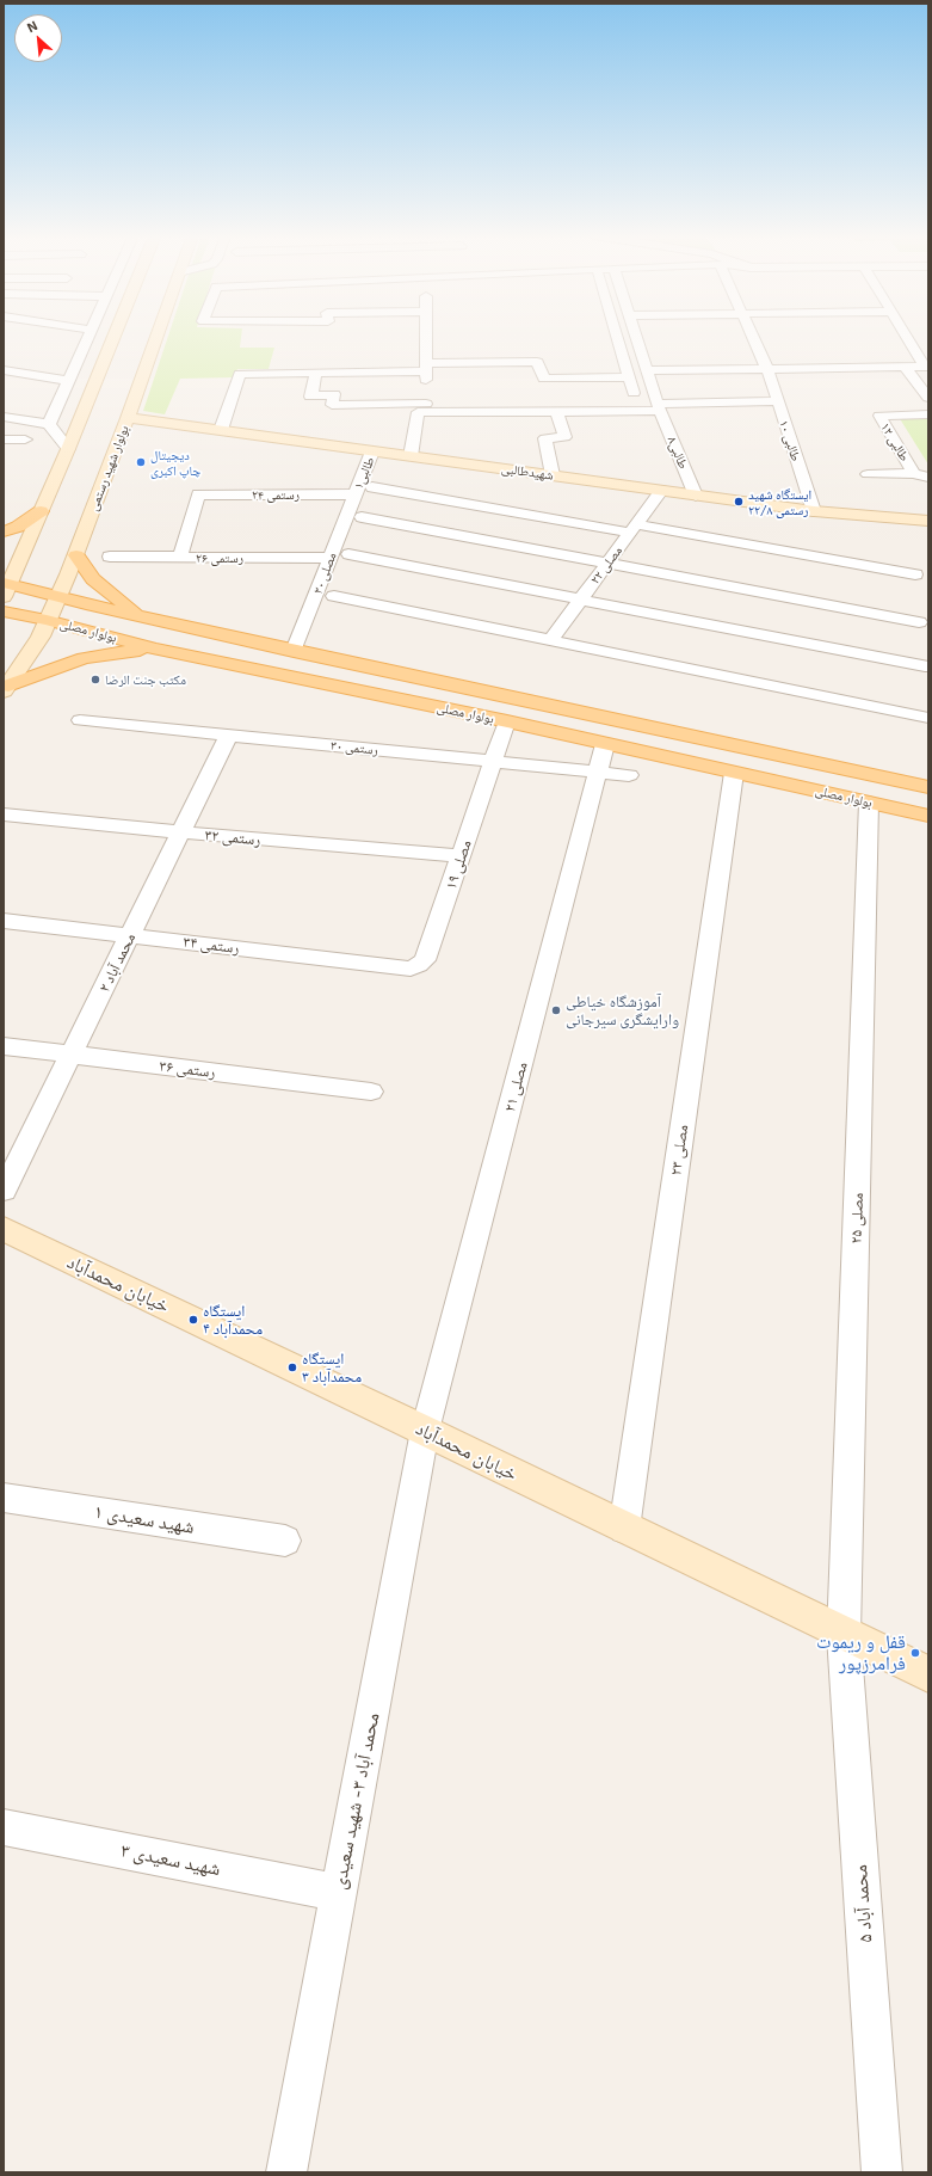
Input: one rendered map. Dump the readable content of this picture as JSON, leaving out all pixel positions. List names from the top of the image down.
{
  "streets": {
    "main road": [
      "بولوار شهید رستمی",
      "شهیدطالبی",
      "بولوار مصلی",
      "خیابان محمدآباد"
    ],
    "street": [
      "طالبی ۱۰",
      "طالبی ۱۲",
      "طالبی۸",
      "طالبی۱",
      "رستمی ۲۴",
      "رستمی ۲۶",
      "مصلی ۲۲",
      "مصلی ۲۰",
      "رستمی ۳۰",
      "رستمی ۳۲",
      "مصلی ۱۹",
      "رستمی ۳۴",
      "محمد آباد ۲",
      "رستمی ۳۶",
      "مصلی ۲۱",
      "مصلی ۲۳",
      "مصلی ۲۵",
      "شهید سعیدی ۱",
      "محمد آباد ۳- شهید سعیدی",
      "شهید سعیدی ۳",
      "محمد آباد ۵"
    ]
  },
  "crossings": [
    ["طالبی ۱۰", "شهیدطالبی"],
    ["طالبی۸", "شهیدطالبی"],
    ["بولوار شهید رستمی", "شهیدطالبی"],
    ["بولوار شهید رستمی", "بولوار مصلی"],
    ["شهیدطالبی", "طالبی۱"],
    ["شهیدطالبی", "مصلی ۲۲"],
    ["طالبی۱", "رستمی ۲۴"],
    ["طالبی۱", "مصلی ۲۰"],
    ["رستمی ۲۴", "رستمی ۲۶"],
    ["رستمی ۲۴", "مصلی ۲۰"],
    ["رستمی ۲۶", "مصلی ۲۰"],
    ["مصلی ۲۰", "بولوار مصلی"],
    ["بولوار مصلی", "مصلی ۱۹"],
    ["بولوار مصلی", "مصلی ۲۱"],
    ["بولوار مصلی", "مصلی ۲۳"],
    ["بولوار مصلی", "مصلی ۲۵"],
    ["رستمی ۳۰", "مصلی ۱۹"],
    ["رستمی ۳۰", "محمد آباد ۲"],
    ["رستمی ۳۰", "مصلی ۲۱"],
    ["رستمی ۳۲", "مصلی ۱۹"],
    ["رستمی ۳۲", "محمد آباد ۲"],
    ["مصلی ۱۹", "رستمی ۳۴"],
    ["رستمی ۳۴", "محمد آباد ۲"],
    ["محمد آباد ۲", "رستمی ۳۶"],
    ["مصلی ۲۱", "خیابان محمدآباد"],
    ["مصلی ۲۱", "محمد آباد ۳- شهید سعیدی"],
    ["مصلی ۲۳", "خیابان محمدآباد"],
    ["مصلی ۲۵", "خیابان محمدآباد"],
    ["مصلی ۲۵", "محمد آباد ۵"],
    ["خیابان محمدآباد", "محمد آباد ۳- شهید سعیدی"],
    ["خیابان محمدآباد", "محمد آباد ۵"],
    ["محمد آباد ۳- شهید سعیدی", "شهید سعیدی ۳"]
  ],
  "places": [
    "دیجیتال چاپ اکبری",
    "ایستگاه شهید رستمی ۲۲/۸",
    "مكتب جنت الرضا",
    "آموزشگاه خیاطی وارایشگری سیرجانی",
    "ایستگاه محمدآباد ۴",
    "ایستگاه محمدآباد ۳",
    "قفل و ریموت فرامرزپور"
  ],
  "north": "top left"
}
